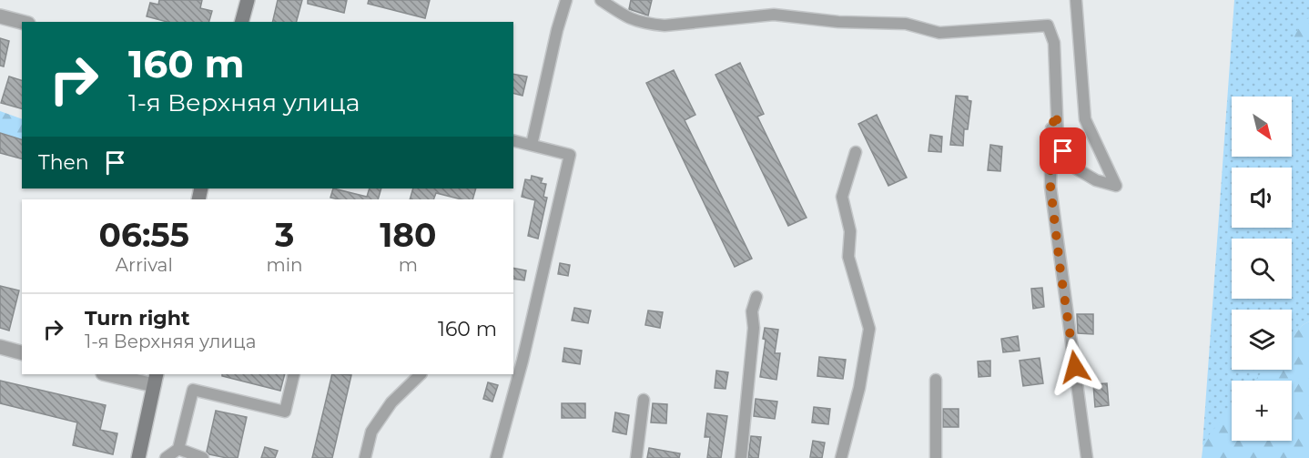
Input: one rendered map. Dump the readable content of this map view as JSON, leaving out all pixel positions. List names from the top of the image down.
{
  "north": "bottom right",
  "page": {
    "turn": ["160 m", "1-я Верхняя улица"],
    "map_buttons": "+",
    "then": "Then",
    "eta": [
      "06:55",
      "Arrival",
      "3",
      "min",
      "180",
      "m"
    ],
    "list": [
      {
        "name": "Turn right",
        "note": "1-я Верхняя улица",
        "value": "160 m"
      }
    ]
  }
}
